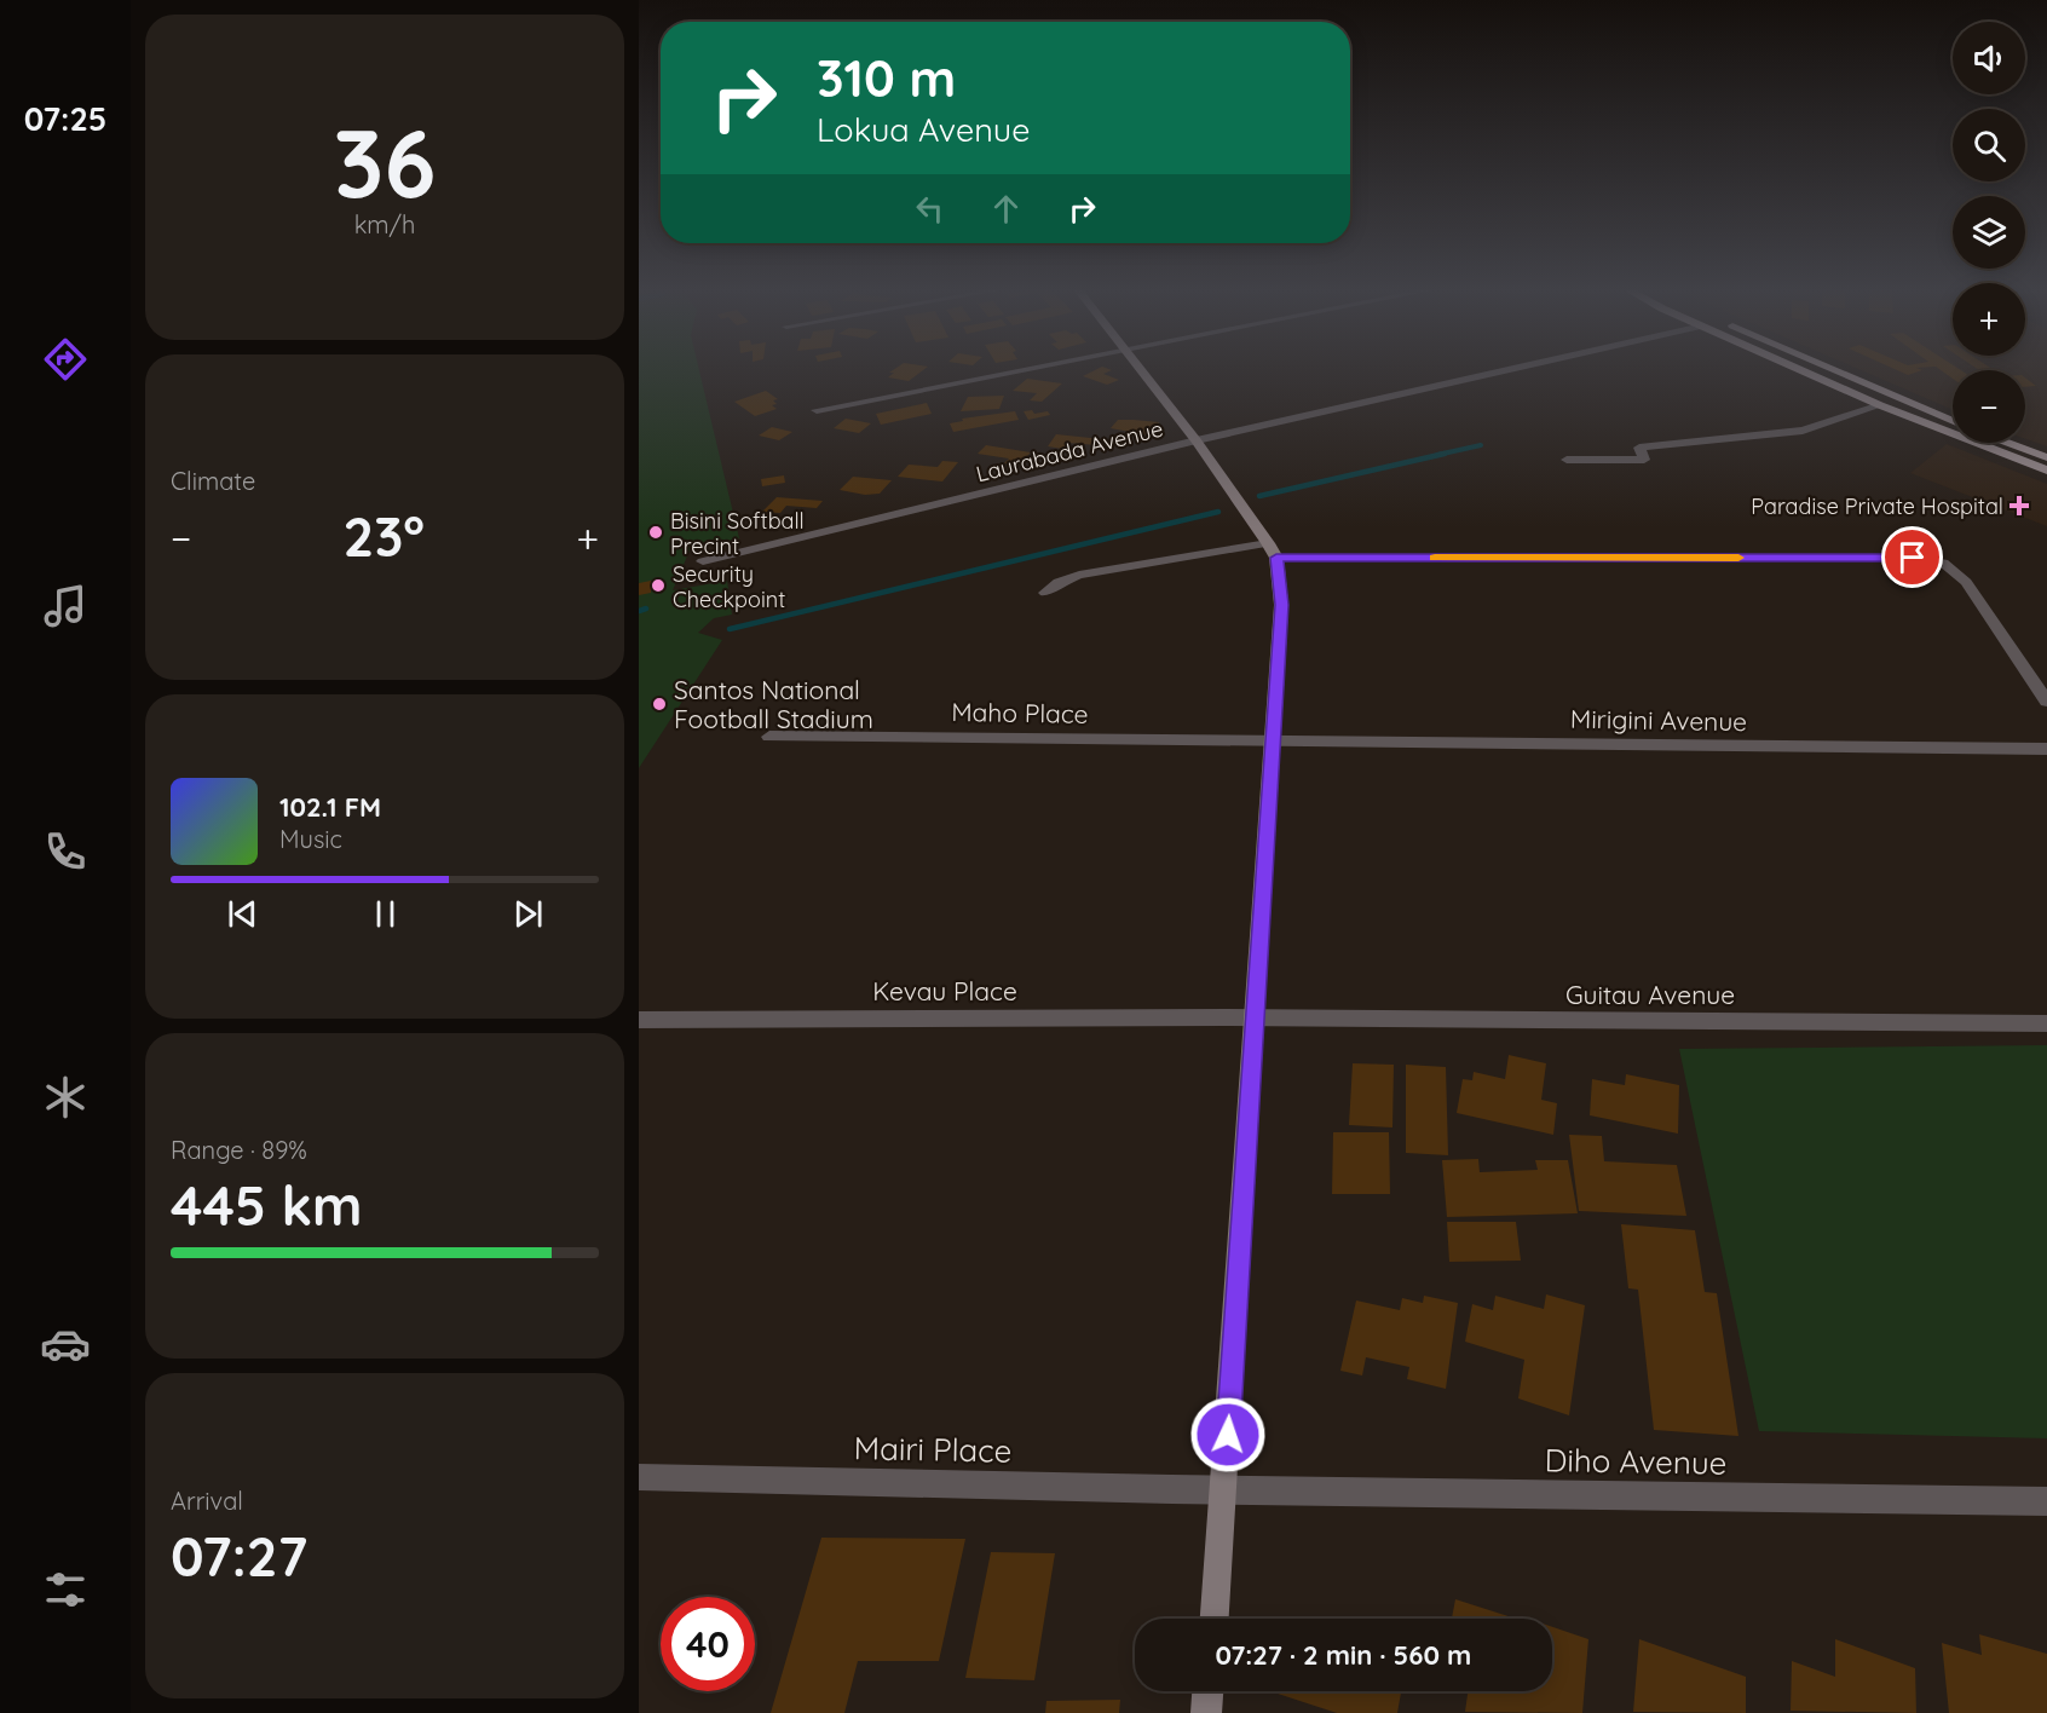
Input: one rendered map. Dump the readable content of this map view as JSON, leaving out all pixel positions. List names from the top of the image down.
{
  "streets": {
    "street": [
      "Laurabada Avenue",
      "Maho Place",
      "Mirigini Avenue",
      "Kevau Place",
      "Guitau Avenue",
      "Mairi Place",
      "Diho Avenue"
    ]
  },
  "crossings": [
    ["Maho Place", "Mirigini Avenue"],
    ["Kevau Place", "Guitau Avenue"],
    ["Mairi Place", "Diho Avenue"]
  ],
  "places": {
    "health": ["Paradise Private Hospital"],
    "other": ["Bisini Softball Precint", "Security Checkpoint", "Santos National Football Stadium"]
  },
  "page": {
    "tabs": "07:25",
    "tile": [
      ["36", "km/h"],
      "Climate",
      ["Range · 89%", "445 km"],
      ["Arrival", "07:27"]
    ],
    "map_buttons": ["+", "−"],
    "turn": ["310 m", "Lokua Avenue"],
    "heat": ["−", "23°", "+"],
    "song": ["102.1 FM", "Music"],
    "limit": "40",
    "trip": "07:27 · 2 min · 560 m"
  }
}
